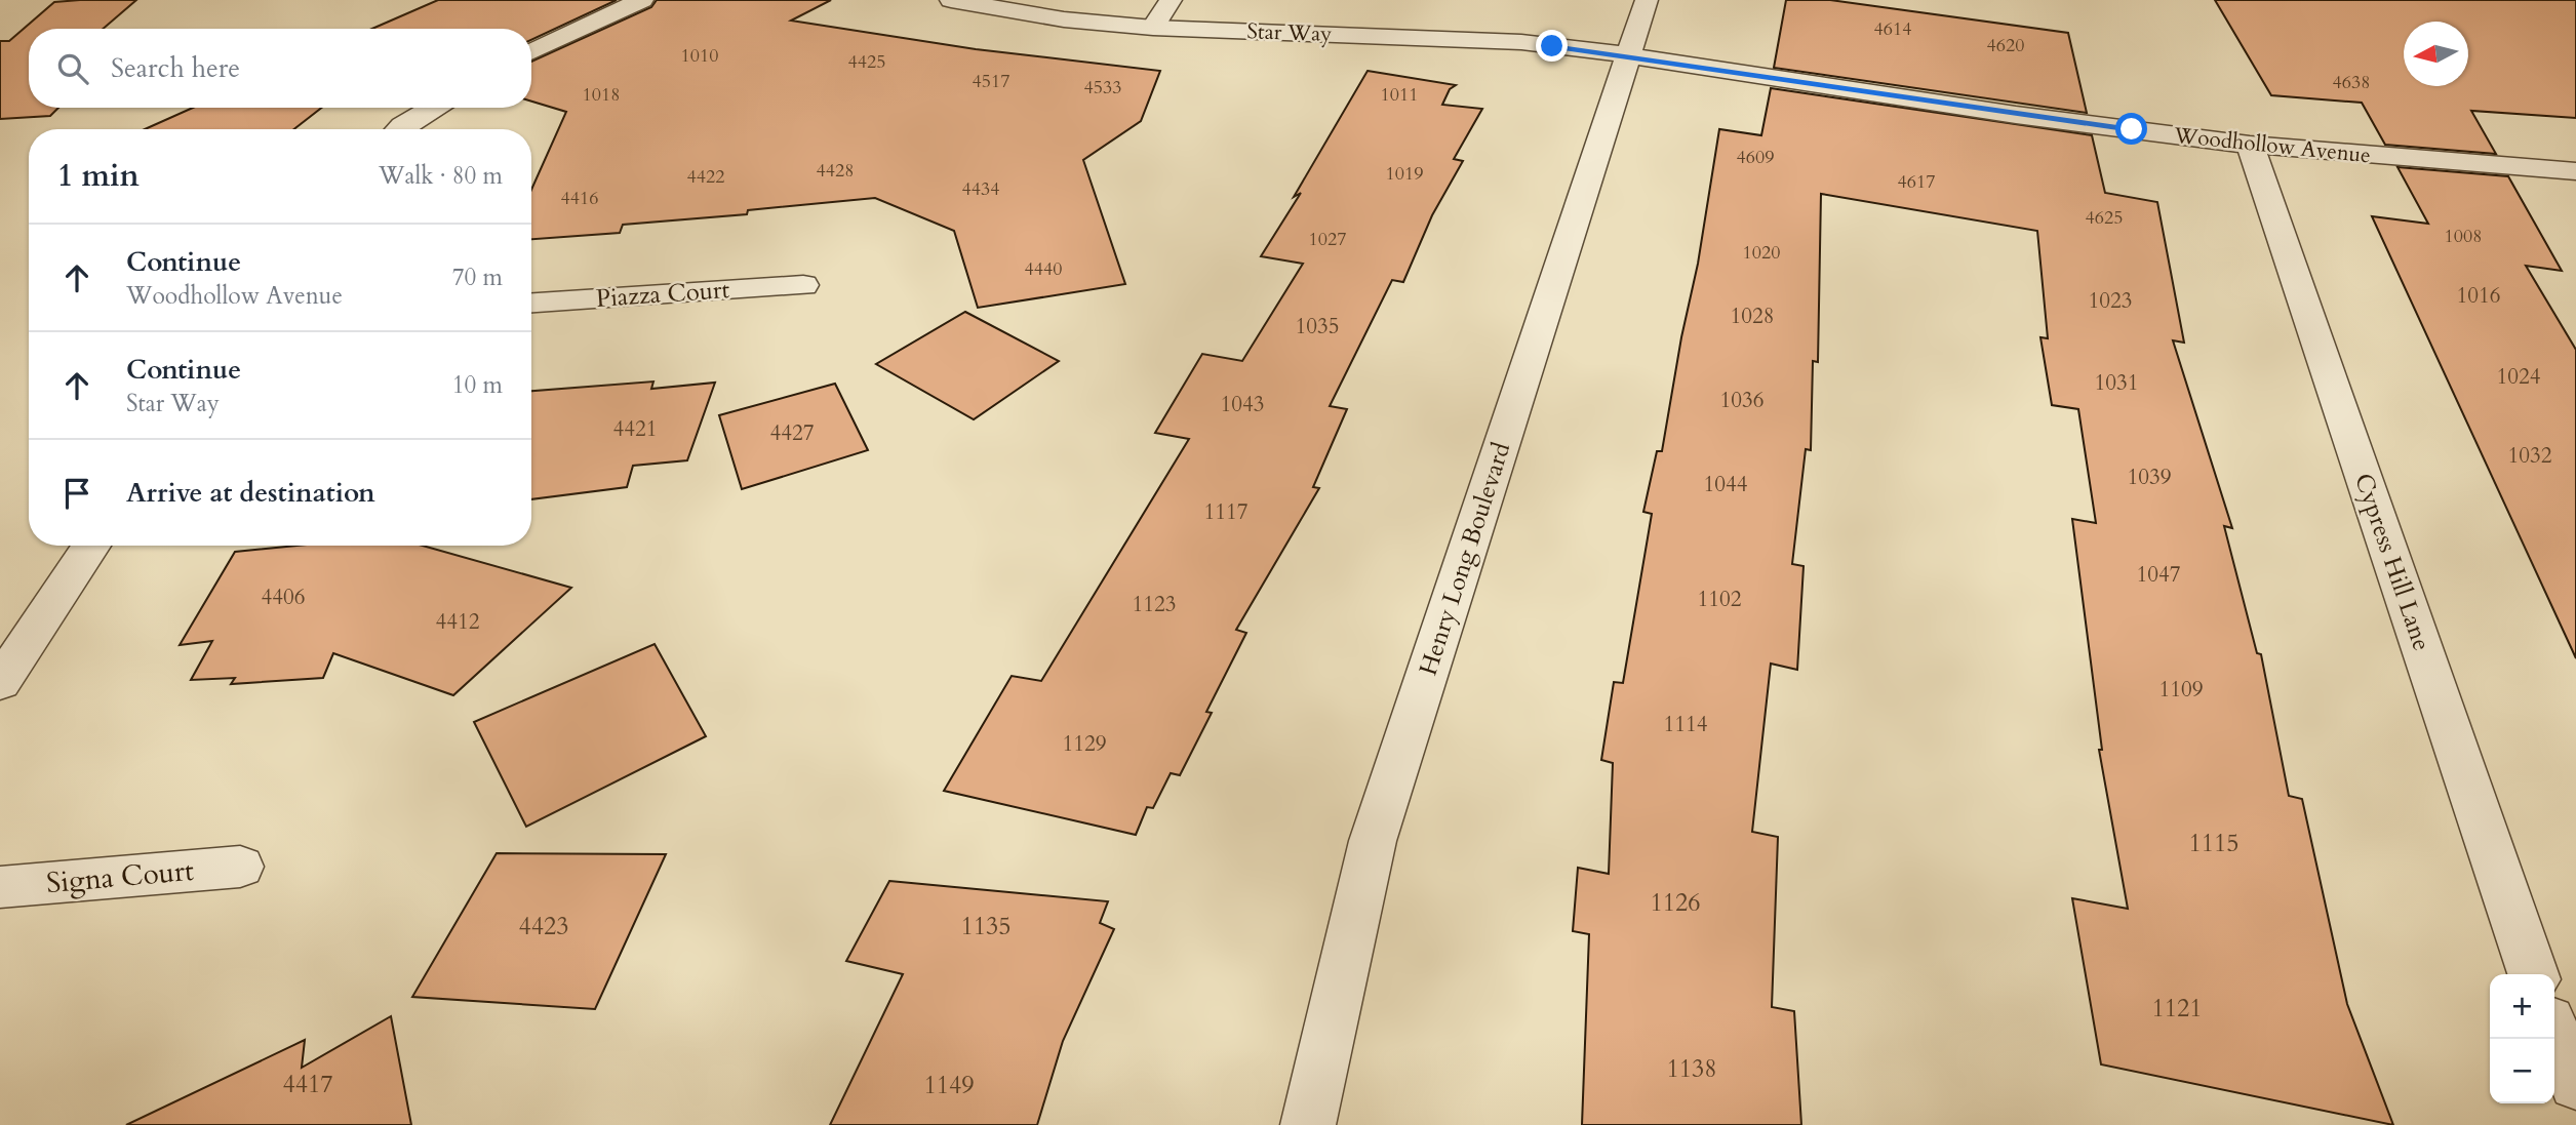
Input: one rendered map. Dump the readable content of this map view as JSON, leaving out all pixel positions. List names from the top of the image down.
{
  "streets": {
    "street": [
      "Star Way",
      "Woodhollow Avenue",
      "Piazza Court",
      "Henry Long Boulevard",
      "Cypress Hill Lane",
      "Signa Court"
    ]
  },
  "crossings": [
    ["Star Way", "Woodhollow Avenue"],
    ["Star Way", "Henry Long Boulevard"],
    ["Woodhollow Avenue", "Henry Long Boulevard"],
    ["Woodhollow Avenue", "Cypress Hill Lane"]
  ],
  "house_numbers": [
    "4614",
    "4620",
    "1010",
    "4425",
    "4517",
    "4638",
    "4533",
    "1018",
    "1011",
    "4609",
    "4428",
    "1019",
    "4422",
    "4617",
    "4434",
    "4416",
    "4625",
    "1008",
    "1027",
    "1020",
    "4440",
    "1016",
    "1023",
    "1028",
    "1035",
    "1024",
    "1031",
    "1036",
    "1043",
    "4421",
    "4427",
    "1032",
    "1039",
    "1044",
    "1117",
    "1047",
    "4406",
    "1102",
    "1123",
    "4412",
    "1109",
    "1114",
    "1129",
    "1115",
    "1126",
    "4423",
    "1135",
    "1121",
    "1138",
    "4417",
    "1149"
  ],
  "north": "left",
  "page": {
    "search": "Search here",
    "heading": ["1 min", "Walk · 80 m"],
    "list": [
      ["Continue", "Woodhollow Avenue", "70 m"],
      ["Continue", "Star Way", "10 m"],
      "Arrive at destination"
    ],
    "map_buttons": ["+", "−"]
  }
}
